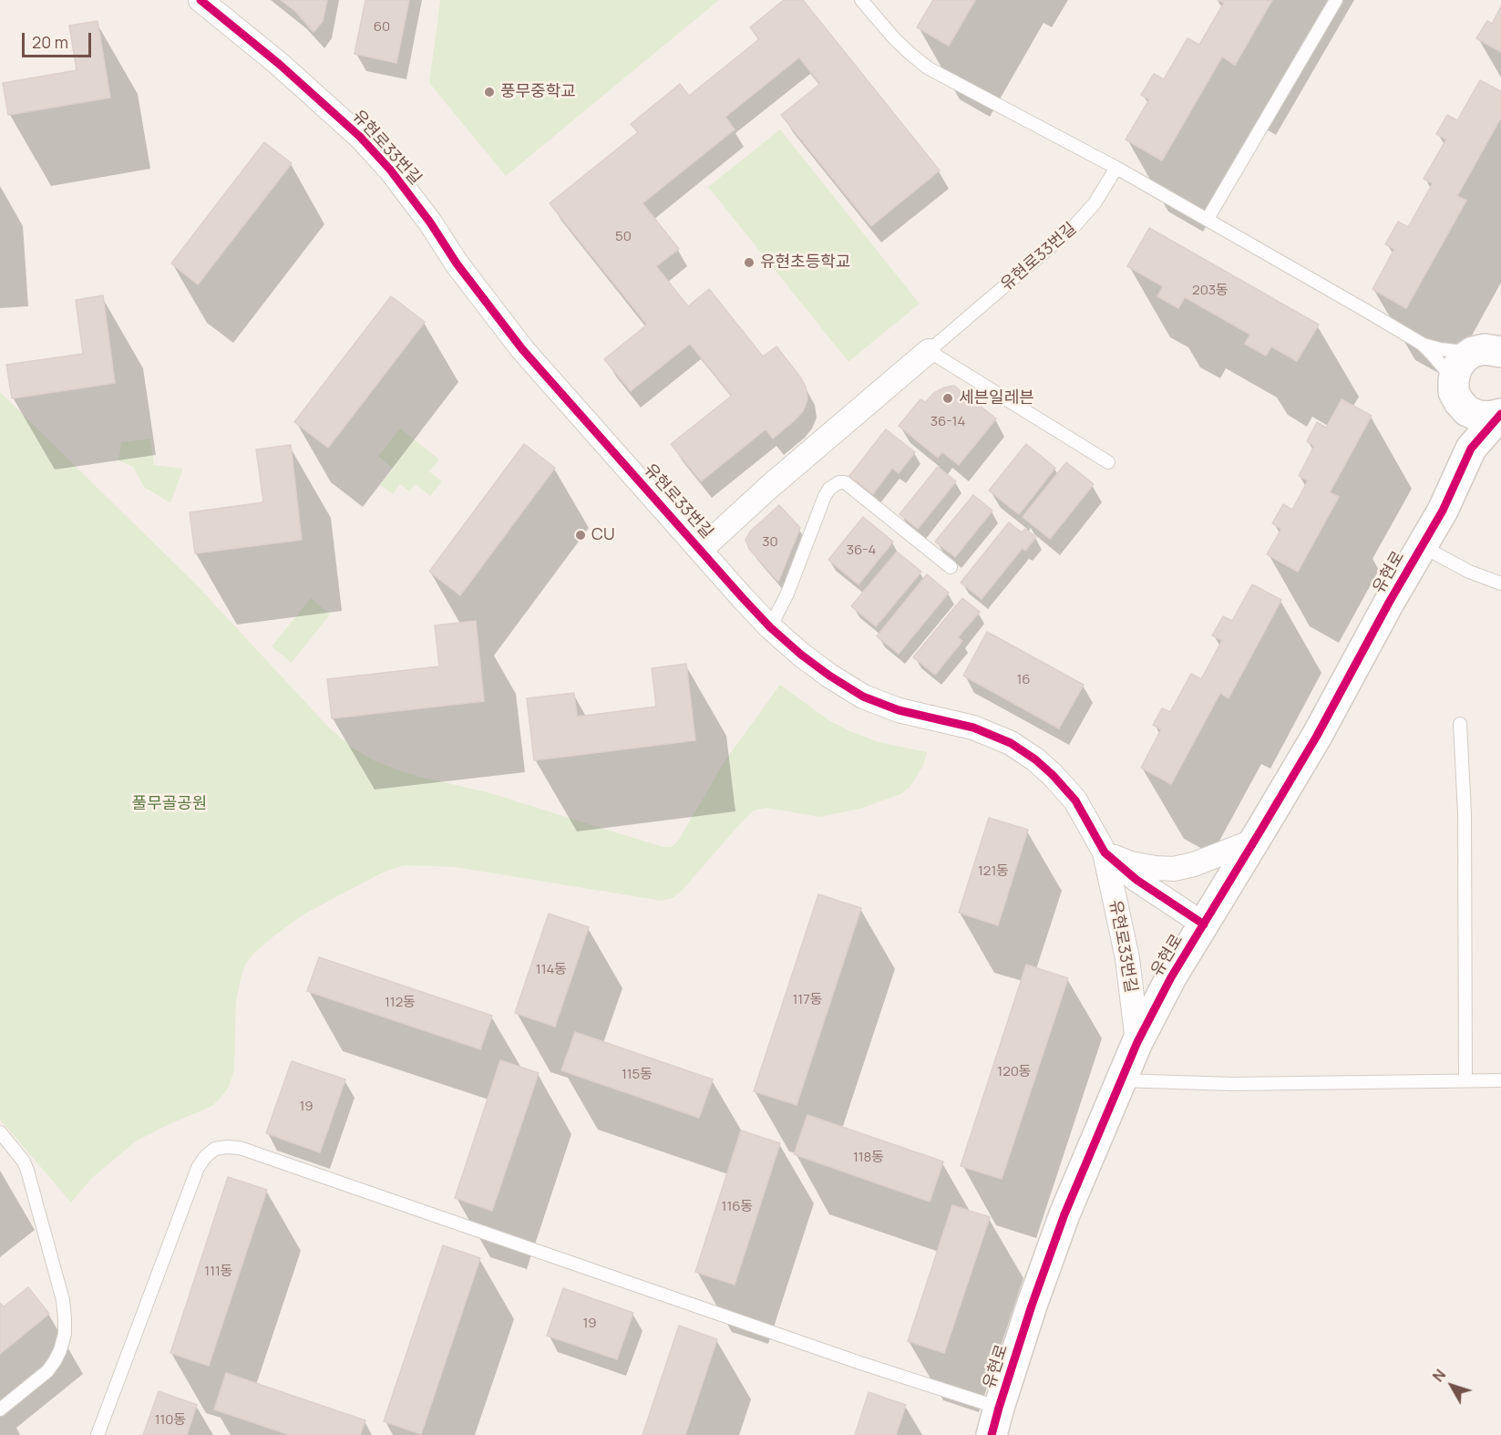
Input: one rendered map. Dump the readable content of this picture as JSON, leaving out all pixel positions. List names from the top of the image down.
{
  "streets": {
    "street": ["유현로33번길", "유현로"]
  },
  "crossings": [
    ["유현로33번길", "유현로"]
  ],
  "parks": ["풀무골공원"],
  "places": [
    "풍무중학교",
    "유현초등학교",
    "세븐일레븐",
    "CU"
  ],
  "house_numbers": [
    "60",
    "50",
    "203동",
    "36-14",
    "30",
    "36-4",
    "16",
    "121동",
    "114동",
    "117동",
    "112동",
    "120동",
    "115동",
    "19",
    "118동",
    "116동",
    "111동",
    "19",
    "110동"
  ],
  "scale_bar": "20 m",
  "north": "top left"
}
